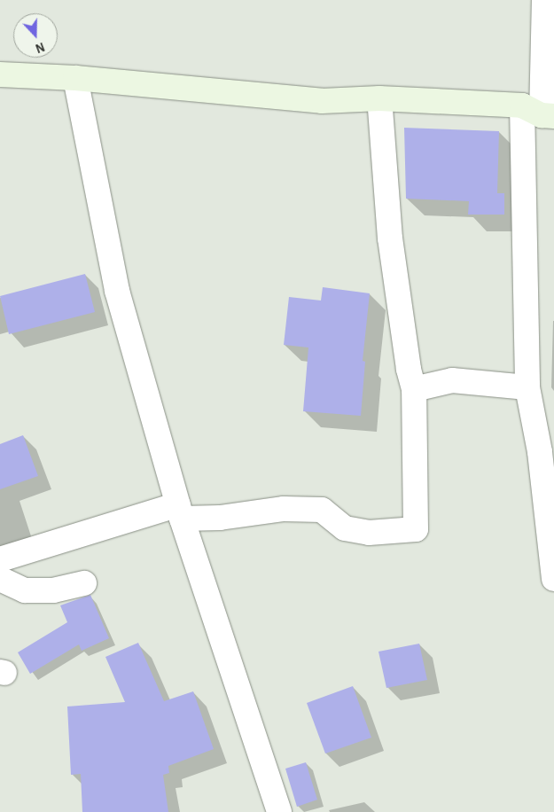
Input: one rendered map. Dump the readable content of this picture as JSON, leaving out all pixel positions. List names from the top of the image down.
{
  "north": "bottom"
}
